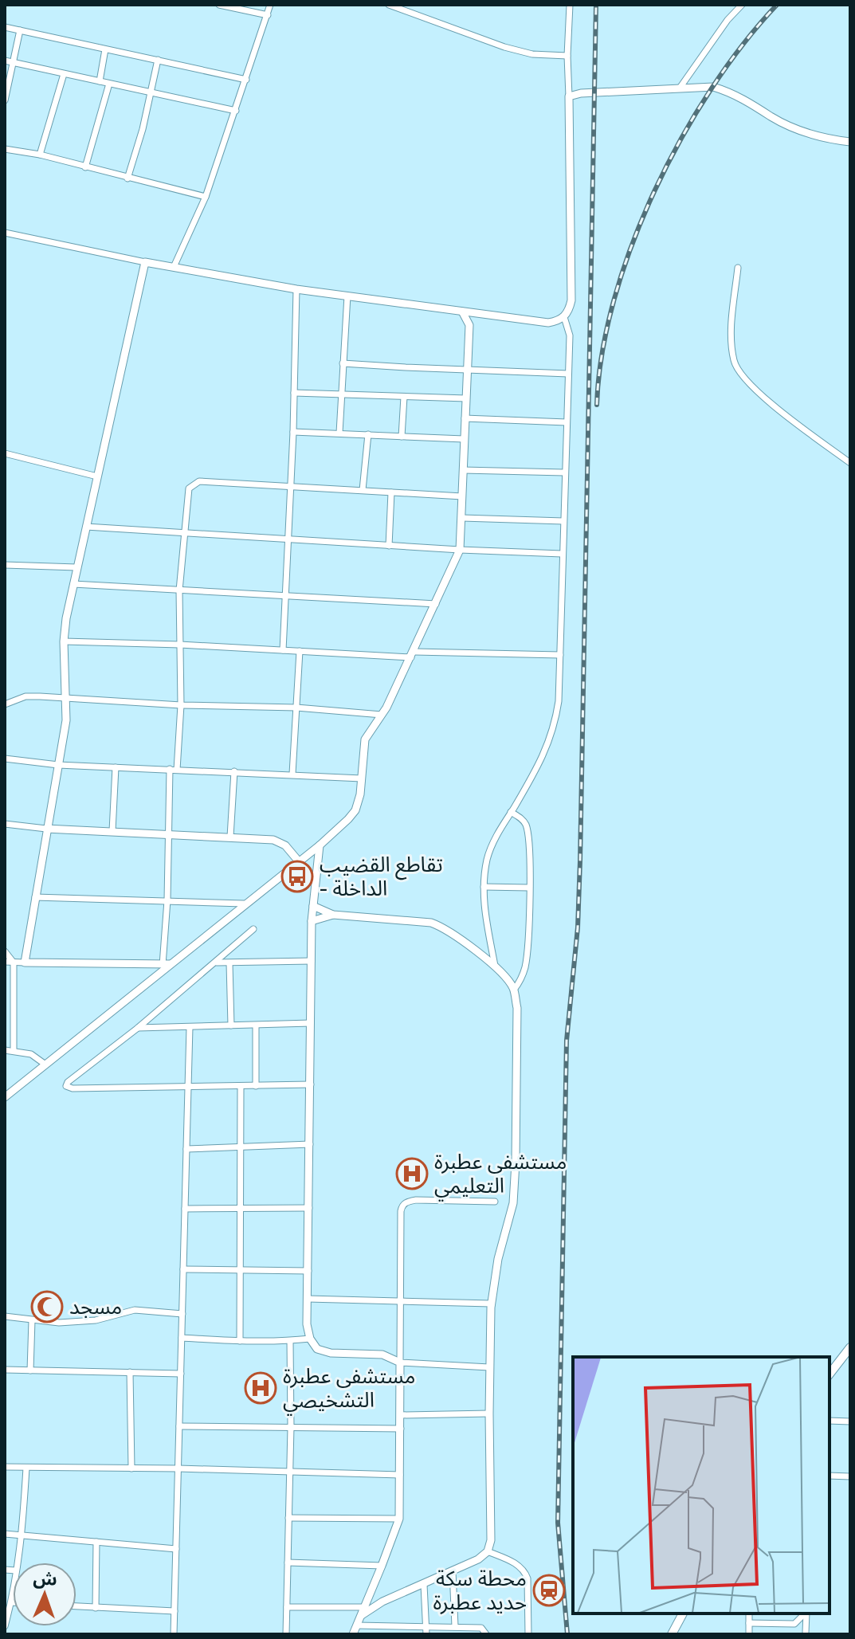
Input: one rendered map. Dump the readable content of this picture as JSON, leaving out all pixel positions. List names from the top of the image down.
{
  "places": {
    "bus stop": ["تقاطع القضيب - الداخلة"],
    "hospital": ["مستشفى عطبرة التعليمي", "مستشفى عطبرة التشخيصي"],
    "mosque": ["مسجد"],
    "station": ["محطة سكة حديد عطبرة"]
  },
  "north": "top"
}
